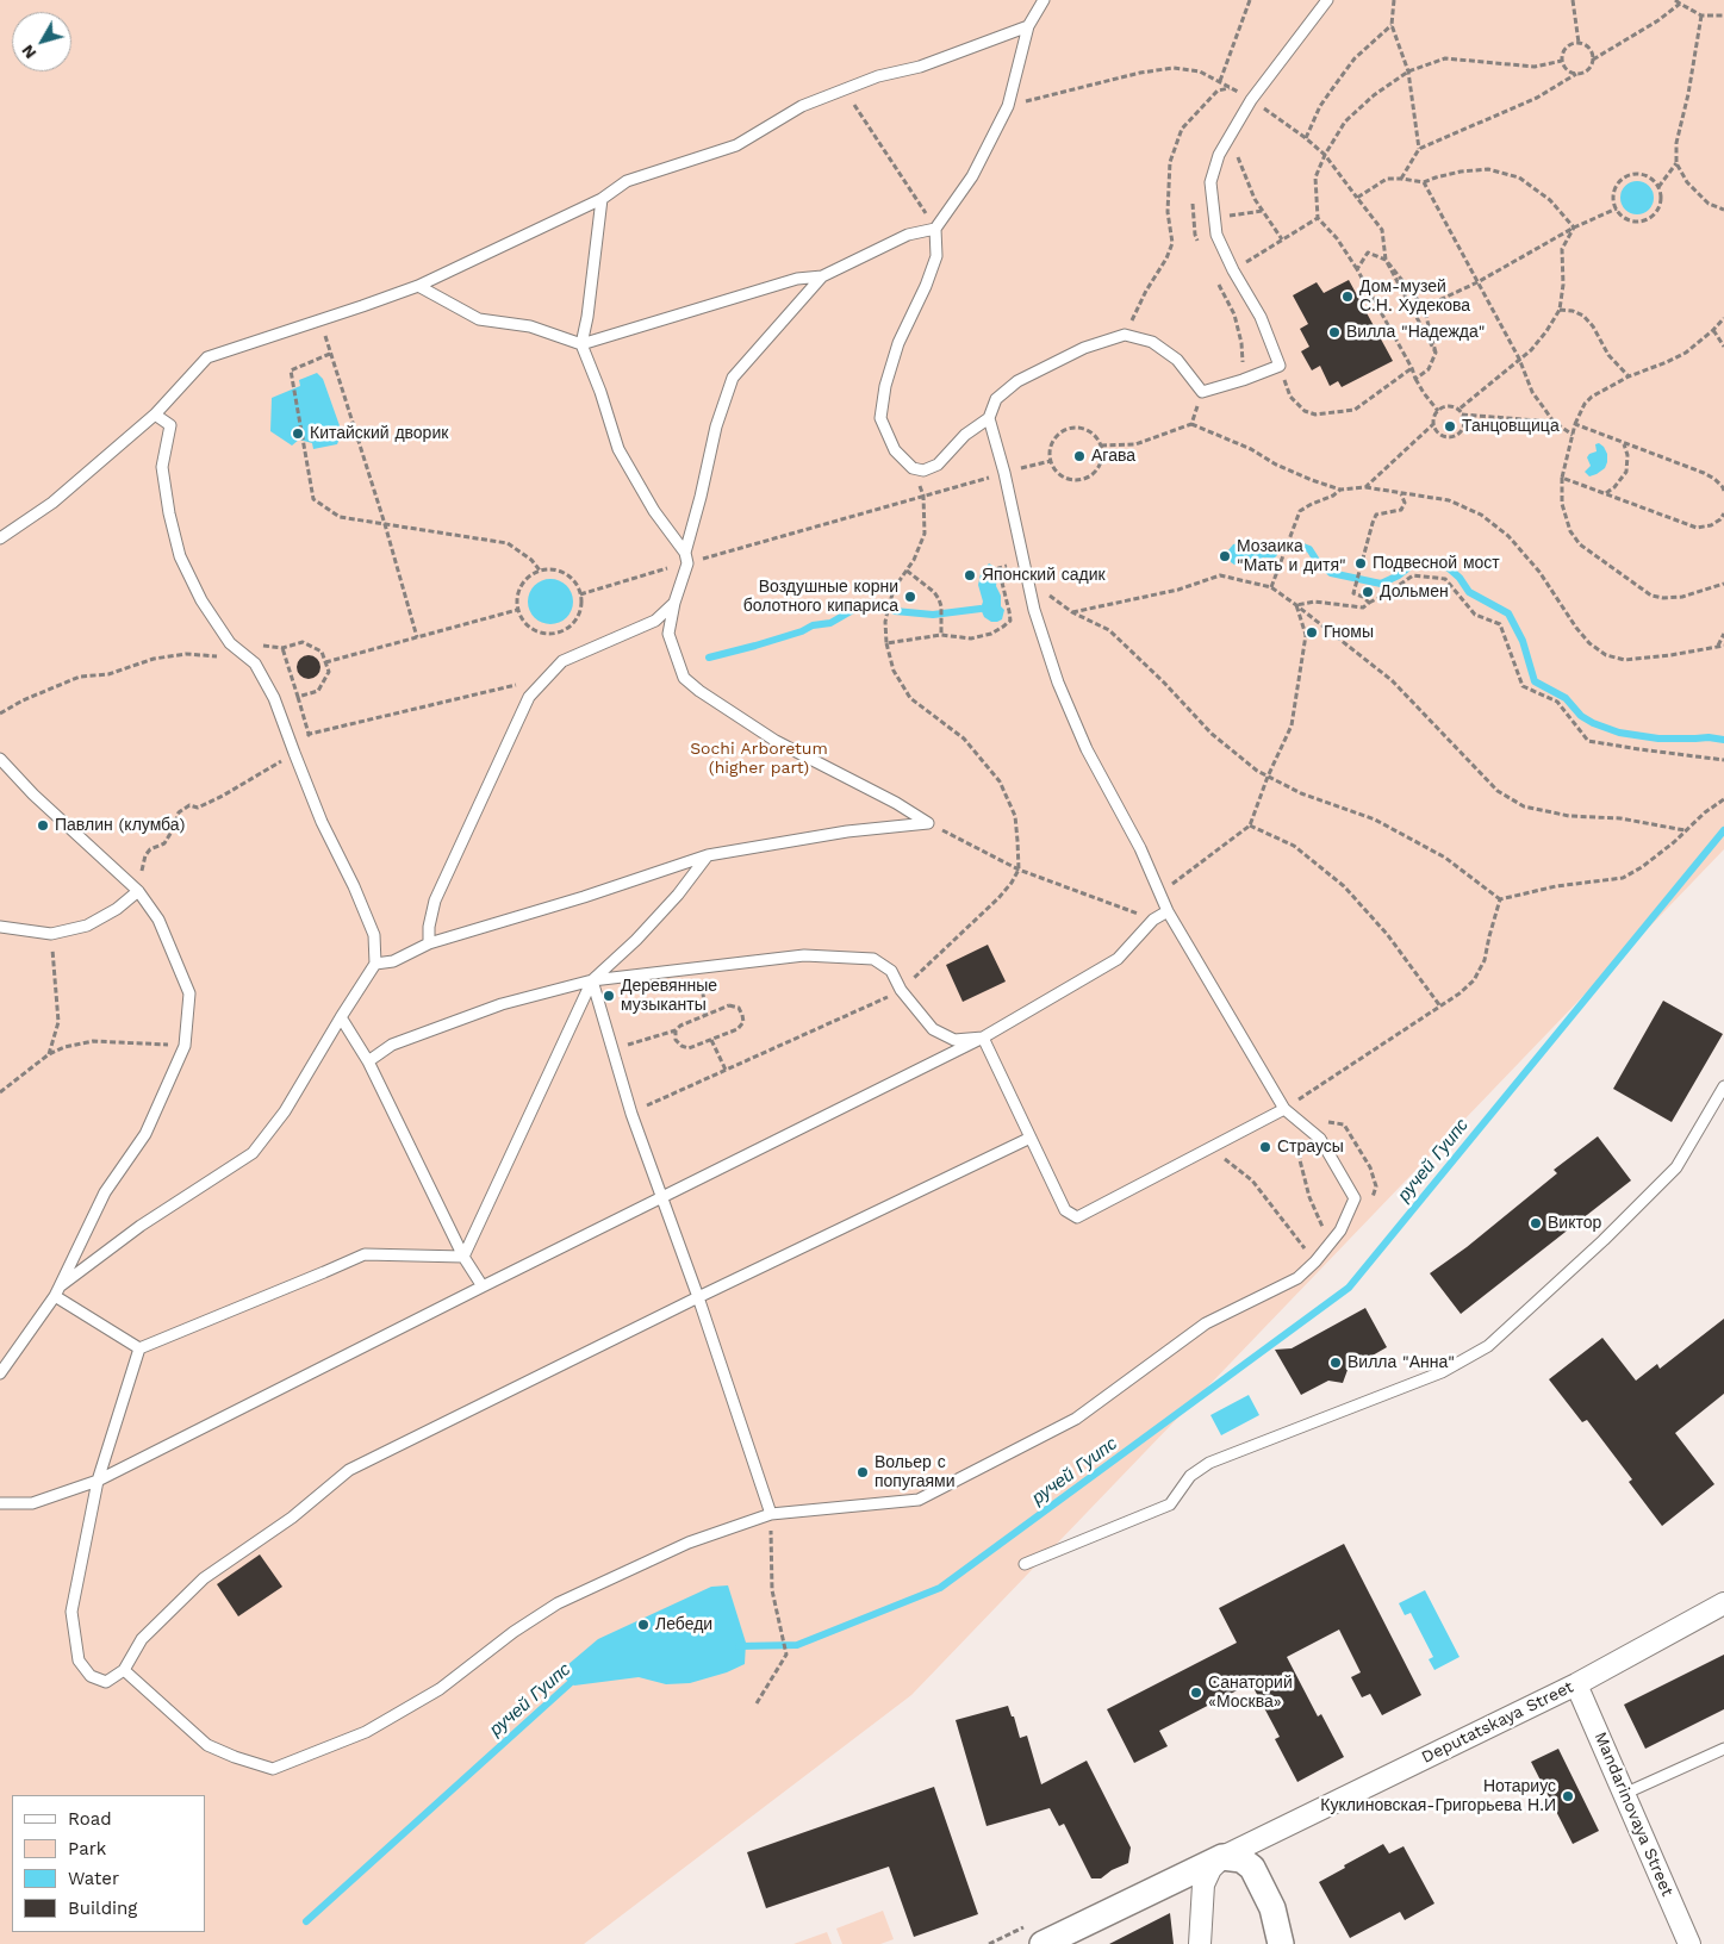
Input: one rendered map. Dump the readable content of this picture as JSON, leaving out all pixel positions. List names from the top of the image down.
{
  "streets": {
    "street": ["Deputatskaya Street", "Mandarinovaya Street"]
  },
  "crossings": [
    ["Deputatskaya Street", "Mandarinovaya Street"]
  ],
  "water": ["ручей Гуипс"],
  "parks": ["Sochi Arboretum (higher part)"],
  "places": [
    "Дом-музей С.Н. Худекова",
    "Вилла \"Надежда\"",
    "Танцовщица",
    "Китайский дворик",
    "Агава",
    "Мозаика \"Мать и дитя\"",
    "Подвесной мост",
    "Японский садик",
    "Дольмен",
    "Воздушные корни болотного кипариса",
    "Гномы",
    "Павлин (клумба)",
    "Деревянные музыканты",
    "Страусы",
    "Виктор",
    "Вилла \"Анна\"",
    "Вольер с попугаями",
    "Лебеди",
    "Санаторий «Москва»",
    "Нотариус Куклиновская-Григорьева Н.И"
  ],
  "legend": [
    "Road",
    "Park",
    "Water",
    "Building"
  ],
  "north": "bottom left"
}
